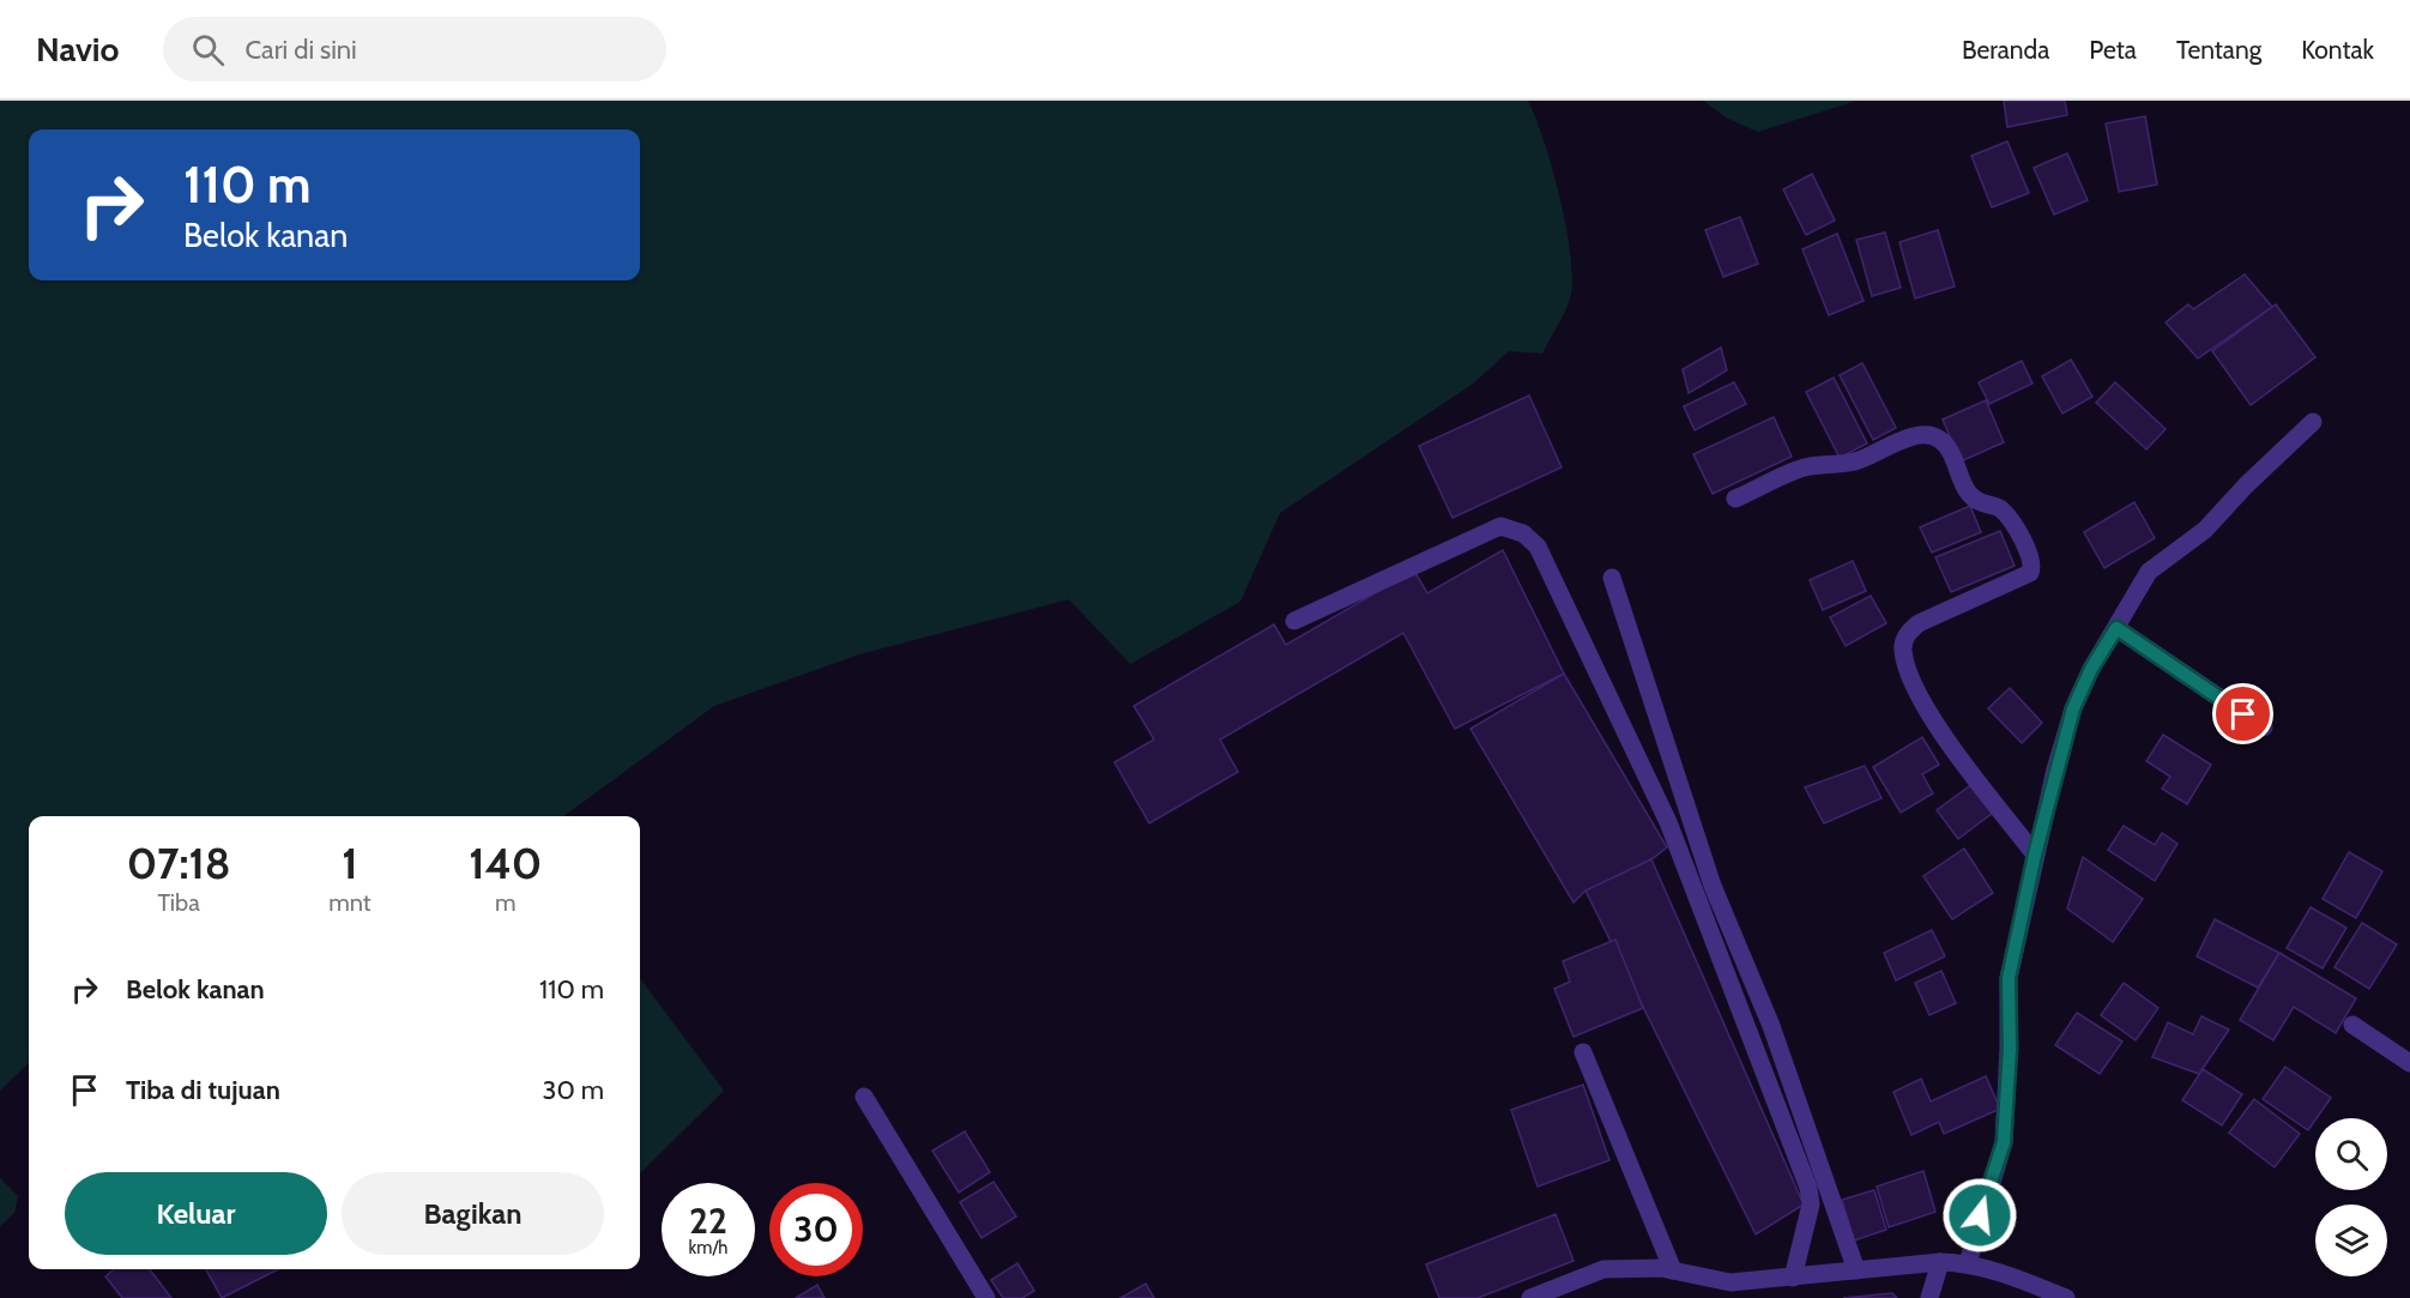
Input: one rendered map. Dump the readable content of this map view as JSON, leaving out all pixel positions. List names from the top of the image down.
{
  "page": {
    "header": "Navio",
    "search": "Cari di sini",
    "nav": [
      "Beranda",
      "Peta",
      "Tentang",
      "Kontak"
    ],
    "turn": ["110 m", "Belok kanan"],
    "eta": [
      "07:18",
      "Tiba",
      "1",
      "mnt",
      "140",
      "m"
    ],
    "list": [
      {
        "name": "Belok kanan",
        "value": "110 m"
      },
      {
        "name": "Tiba di tujuan",
        "value": "30 m"
      }
    ],
    "buttons": ["Keluar", "Bagikan"],
    "speed": "22 km/h",
    "limit": "30"
  }
}
